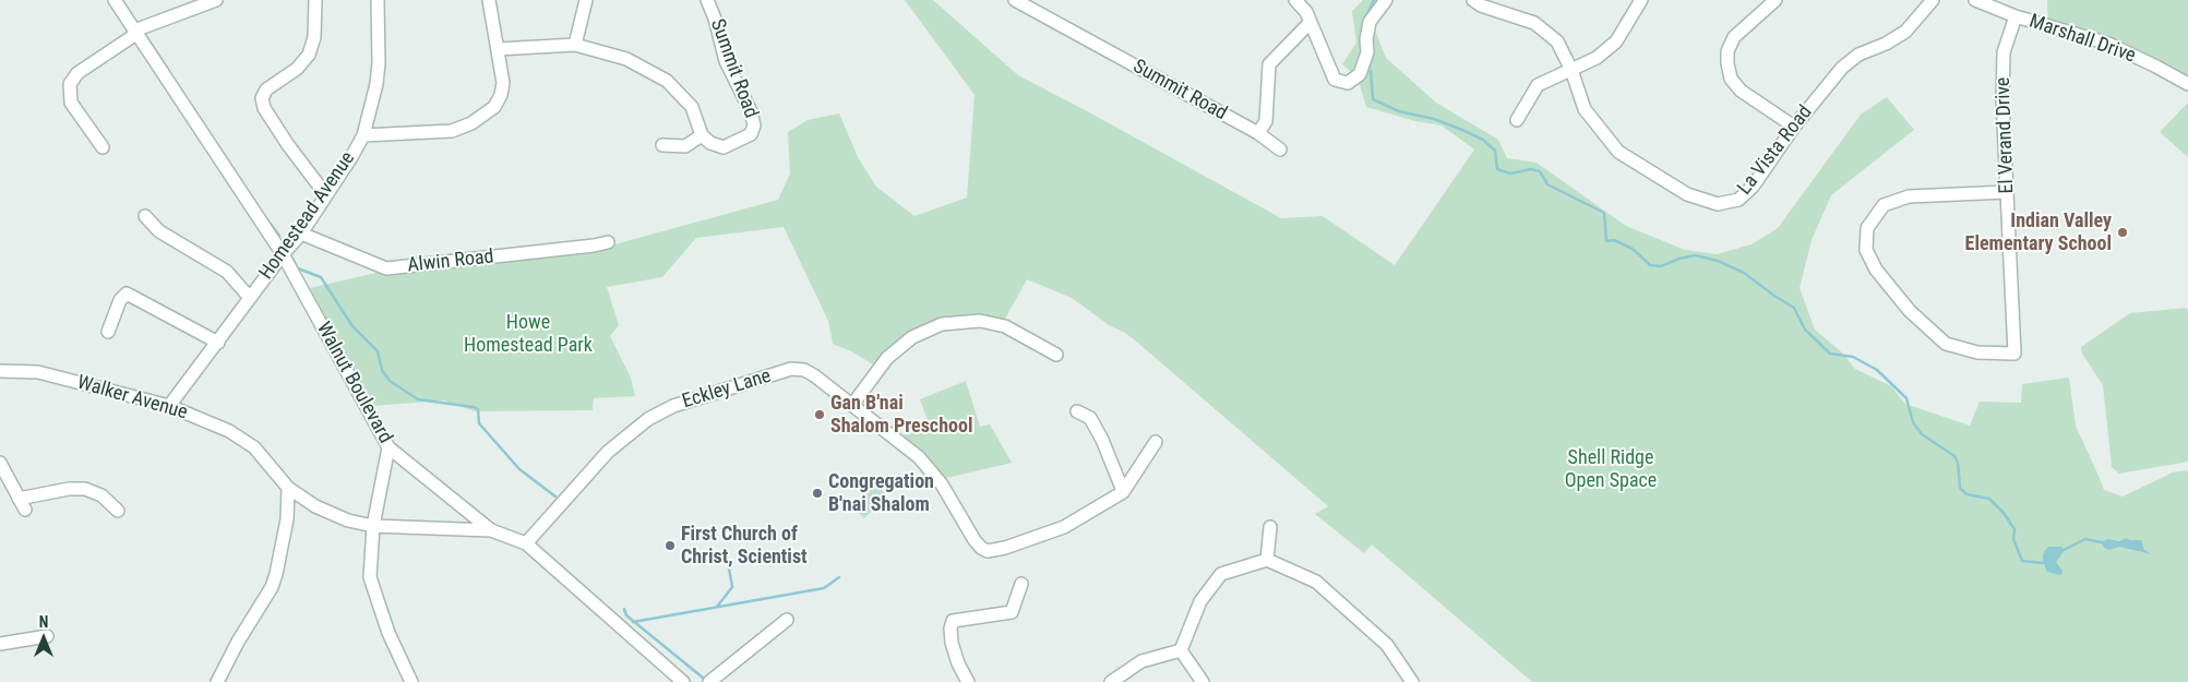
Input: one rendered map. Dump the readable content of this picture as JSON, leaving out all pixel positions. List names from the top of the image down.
{
  "streets": {
    "street": [
      "Marshall Drive",
      "Summit Road",
      "El Verand Drive",
      "La Vista Road",
      "Homestead Avenue",
      "Alwin Road",
      "Walnut Boulevard",
      "Eckley Lane",
      "Walker Avenue"
    ]
  },
  "crossings": [
    ["Marshall Drive", "El Verand Drive"],
    ["Homestead Avenue", "Alwin Road"],
    ["Homestead Avenue", "Walnut Boulevard"],
    ["Homestead Avenue", "Walker Avenue"],
    ["Walnut Boulevard", "Eckley Lane"],
    ["Walnut Boulevard", "Walker Avenue"]
  ],
  "parks": ["Howe Homestead Park", "Shell Ridge Open Space"],
  "places": [
    "Indian Valley Elementary School",
    "Gan B'nai Shalom Preschool",
    "Congregation B'nai Shalom",
    "First Church of Christ, Scientist"
  ],
  "north": "top"
}
